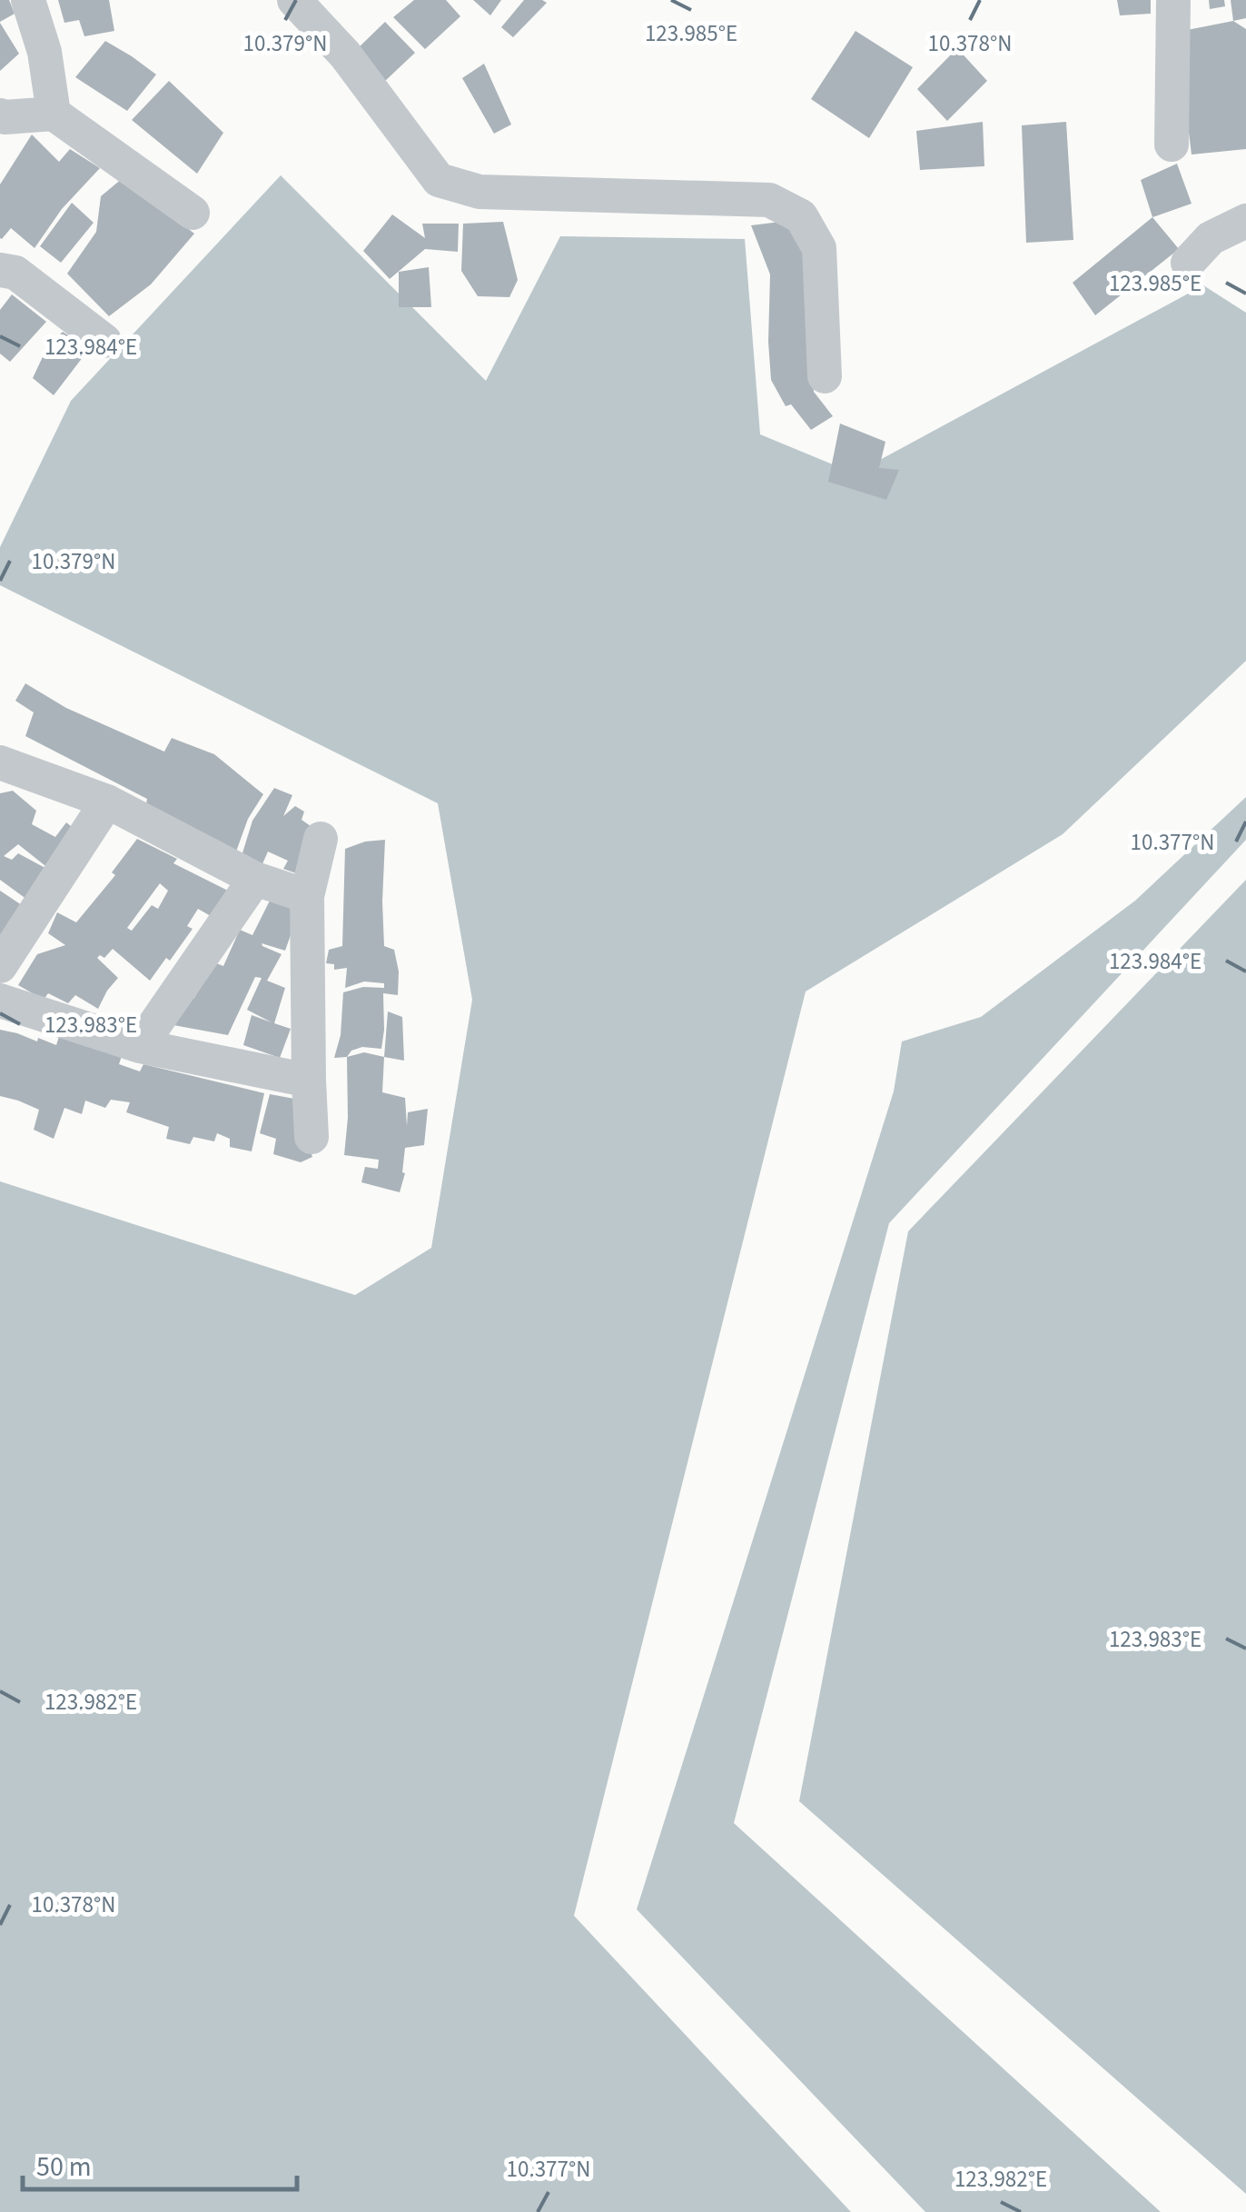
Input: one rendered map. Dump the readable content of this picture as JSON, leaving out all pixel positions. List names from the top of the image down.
{
  "scale_bar": "50 m",
  "coordinates": [
    "123.985°E",
    "10.379°N",
    "10.378°N",
    "123.984°E",
    "10.377°N",
    "123.983°E",
    "123.982°E"
  ]
}
